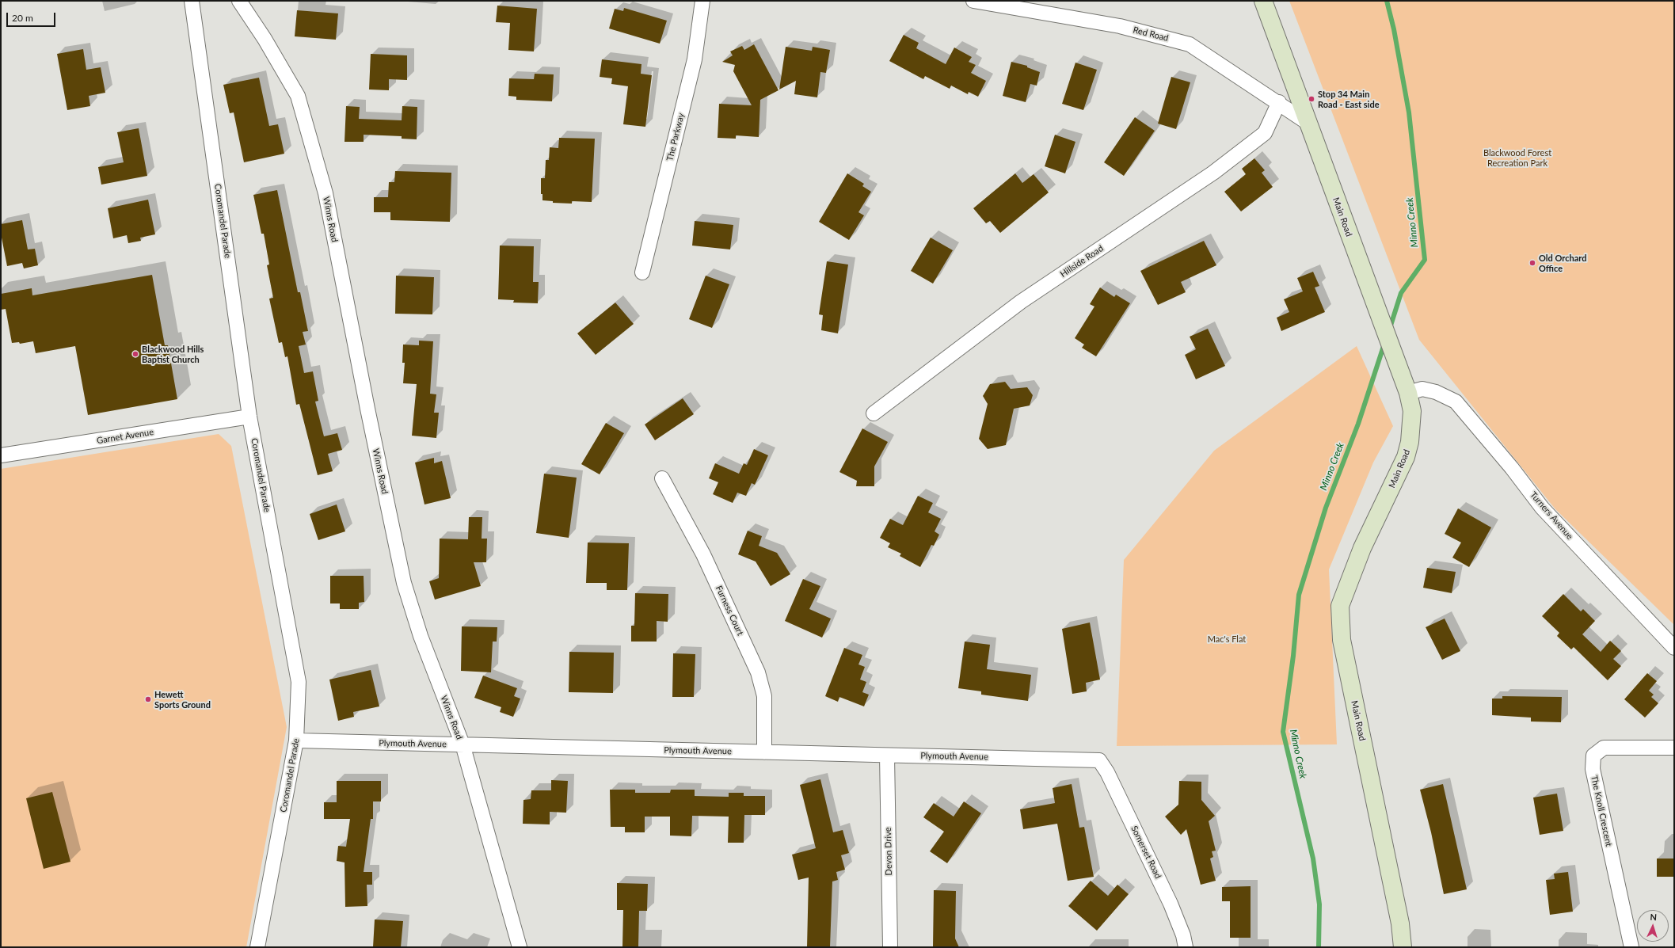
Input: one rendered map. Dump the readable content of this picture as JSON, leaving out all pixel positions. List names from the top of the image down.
{
  "streets": {
    "main road": ["Main Road"],
    "street": [
      "Red Road",
      "The Parkway",
      "Winns Road",
      "Coromandel Parade",
      "Hillside Road",
      "Garnet Avenue",
      "Turners Avenue",
      "Furness Court",
      "Plymouth Avenue",
      "The Knoll Crescent",
      "Devon Drive",
      "Somerset Road"
    ]
  },
  "crossings": [
    ["Red Road", "Main Road"],
    ["Red Road", "Hillside Road"],
    ["Main Road", "Turners Avenue"],
    ["Winns Road", "Plymouth Avenue"],
    ["Coromandel Parade", "Garnet Avenue"],
    ["Coromandel Parade", "Plymouth Avenue"],
    ["Furness Court", "Plymouth Avenue"],
    ["Plymouth Avenue", "Devon Drive"],
    ["Plymouth Avenue", "Somerset Road"]
  ],
  "water": ["Minno Creek"],
  "parks": ["Blackwood Forest Recreation Park", "Mac's Flat"],
  "places": [
    "Stop 34 Main Road - East side",
    "Old Orchard Office",
    "Blackwood Hills Baptist Church",
    "Hewett Sports Ground"
  ],
  "scale_bar": "20 m",
  "north": "top"
}
